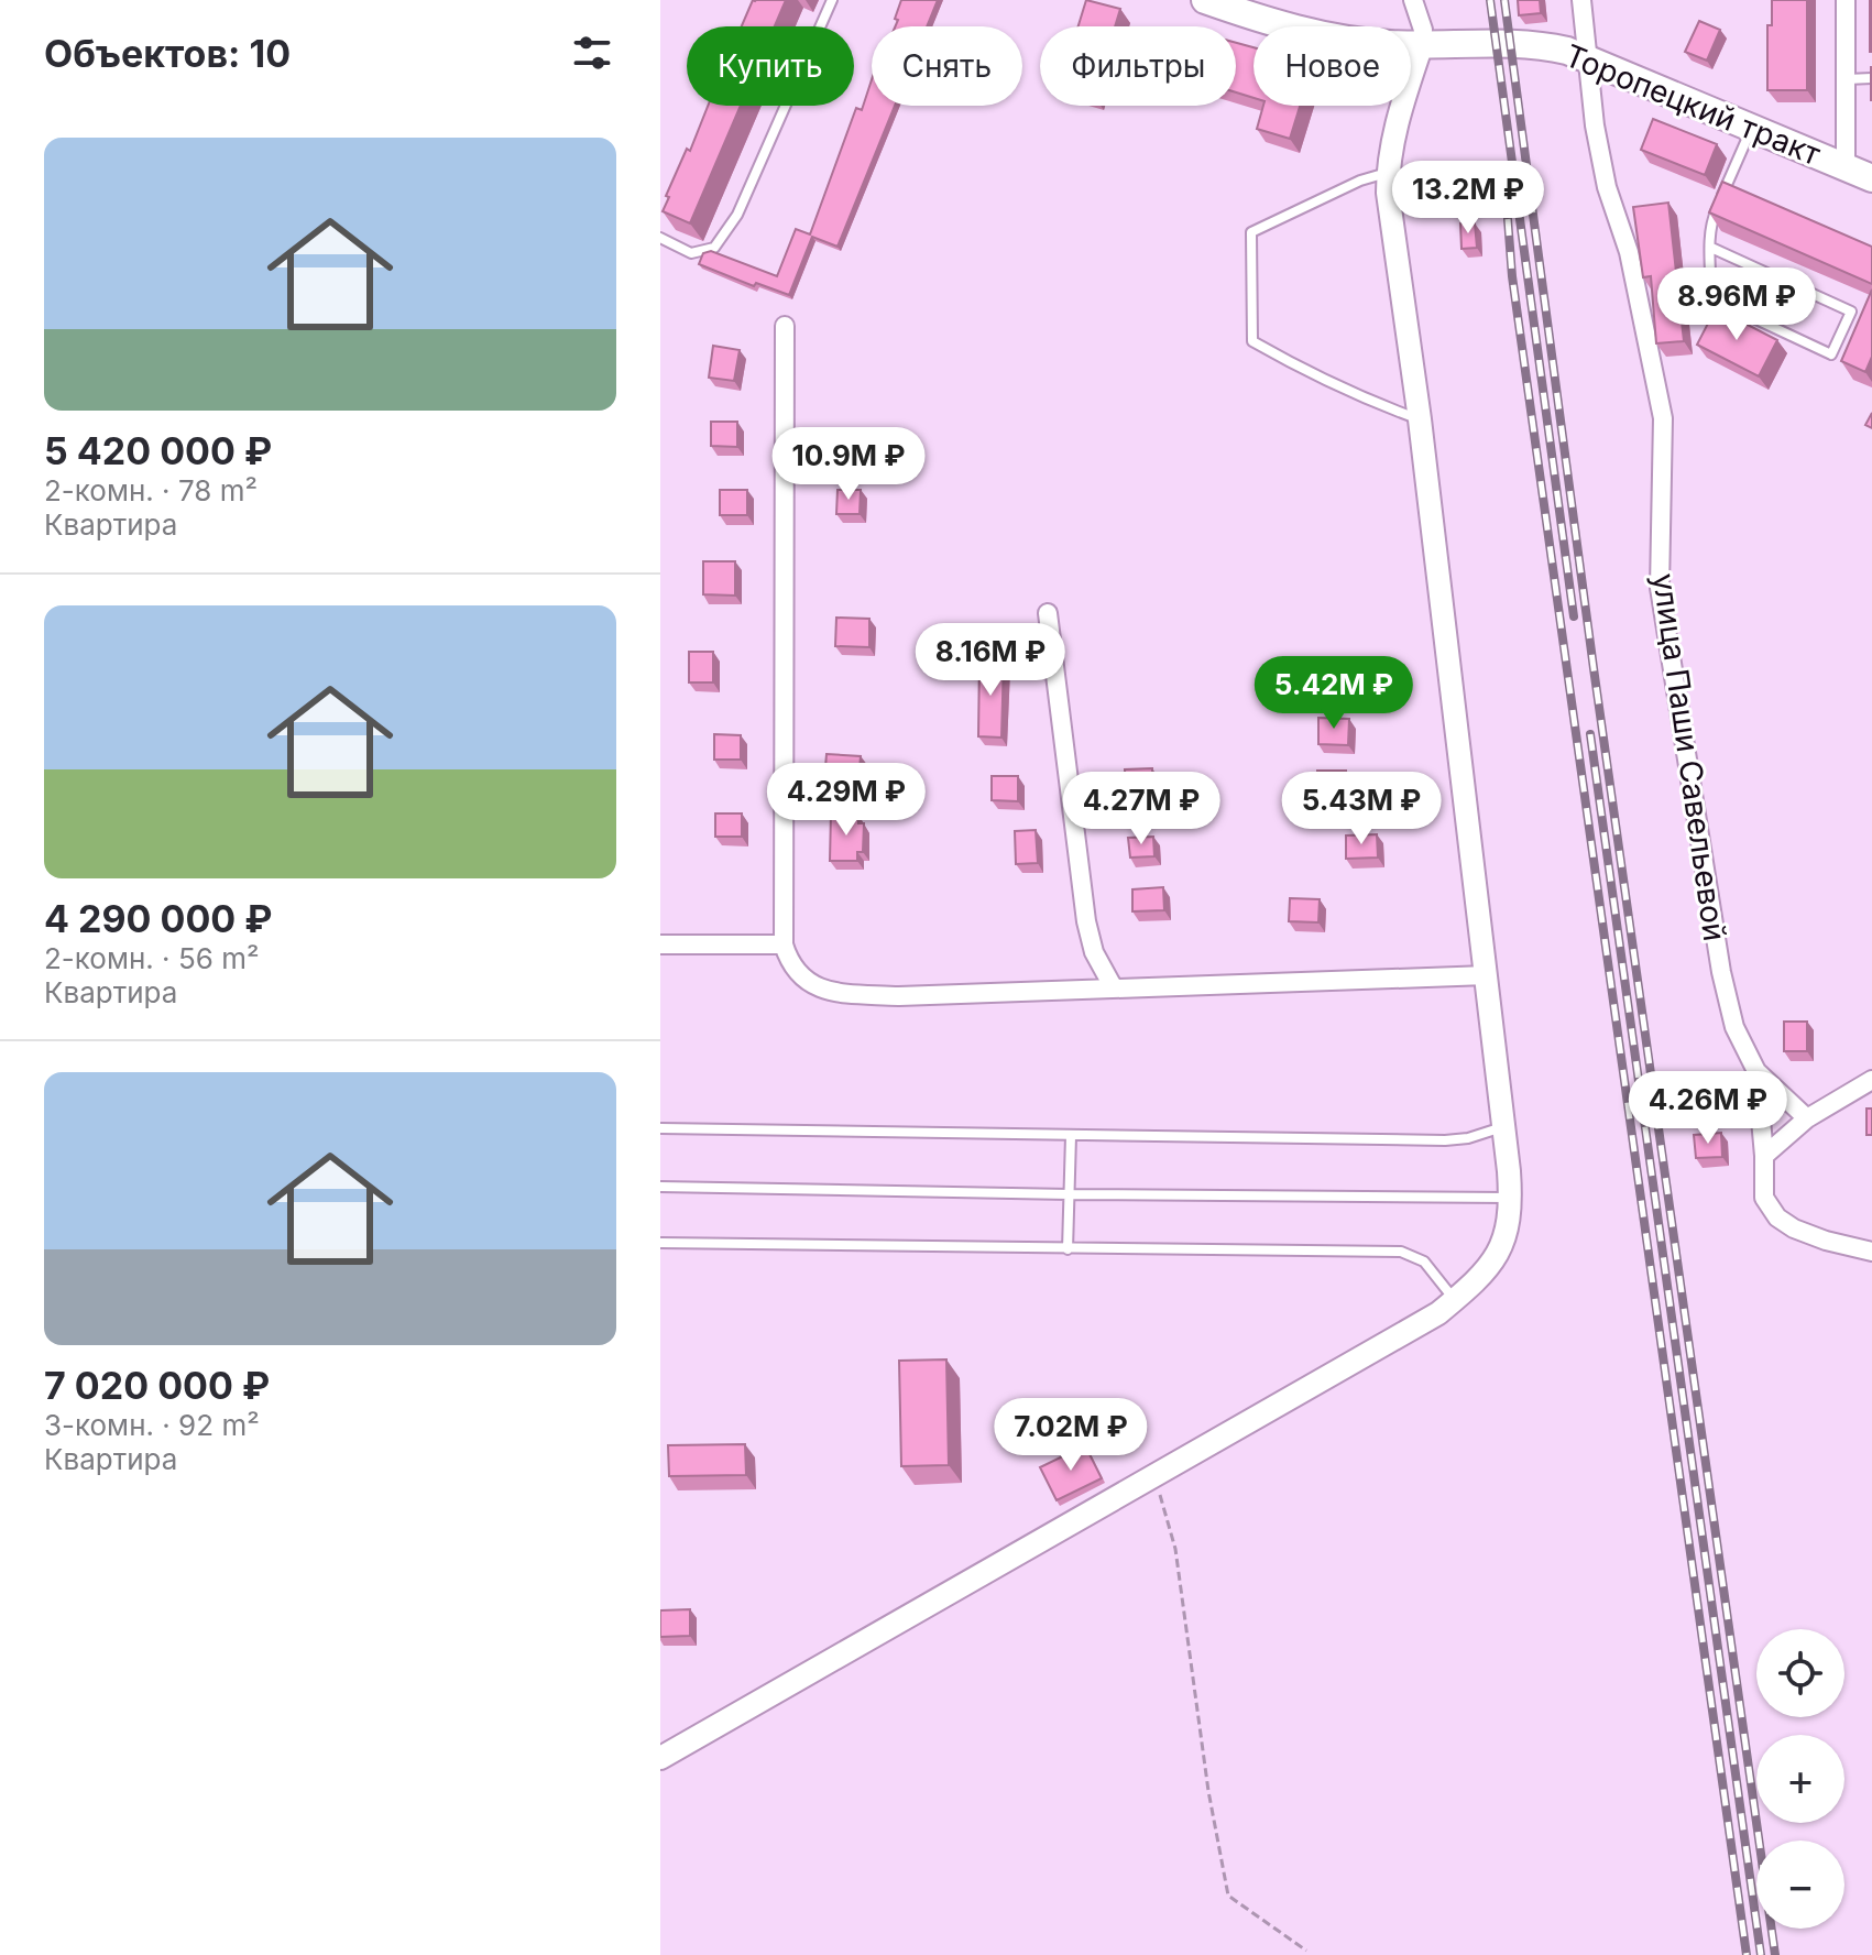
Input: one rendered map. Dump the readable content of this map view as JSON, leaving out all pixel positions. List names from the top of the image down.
{
  "streets": {
    "main road": ["Торопецкий тракт"],
    "street": ["улица Паши Савельевой"]
  },
  "crossings": [
    ["Торопецкий тракт", "улица Паши Савельевой"]
  ],
  "page": {
    "heading": "Объектов: 10",
    "chip": [
      "Купить",
      "Снять",
      "Фильтры",
      "Новое"
    ],
    "list": [
      {
        "name": "5 420 000 ₽",
        "note": "2-комн. · 78 m² · Квартира"
      },
      {
        "name": "4 290 000 ₽",
        "note": "2-комн. · 56 m² · Квартира"
      },
      {
        "name": "7 020 000 ₽",
        "note": "3-комн. · 92 m² · Квартира"
      }
    ],
    "price": [
      "13.2M ₽",
      "8.96M ₽",
      "10.9M ₽",
      "8.16M ₽",
      "5.42M ₽",
      "4.29M ₽",
      "4.27M ₽",
      "5.43M ₽",
      "4.26M ₽",
      "7.02M ₽"
    ],
    "map_buttons": ["+", "−"]
  }
}
